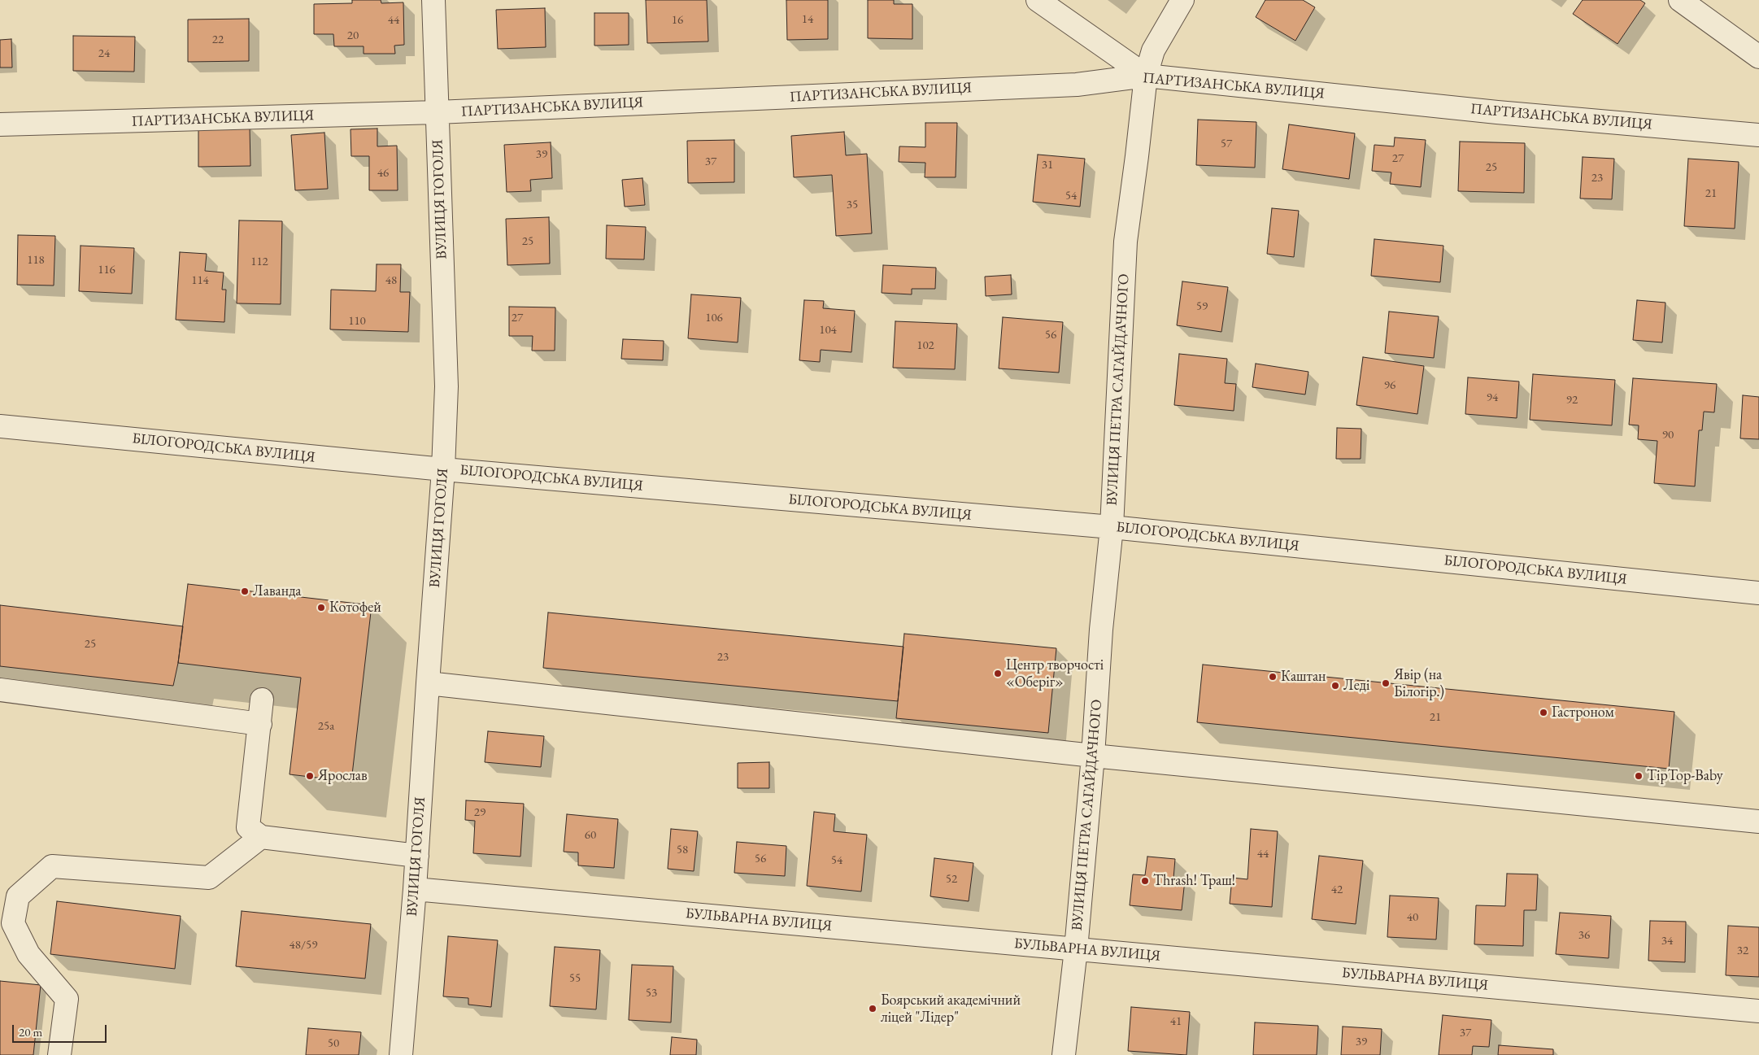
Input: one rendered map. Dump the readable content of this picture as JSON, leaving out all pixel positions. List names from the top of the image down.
{
  "streets": {
    "street": [
      "ПАРТИЗАНСЬКА ВУЛИЦЯ",
      "ВУЛИЦЯ ГОГОЛЯ",
      "ВУЛИЦЯ ПЕТРА САГАЙДАЧНОГО",
      "БІЛОГОРОДСЬКА ВУЛИЦЯ",
      "БУЛЬВАРНА ВУЛИЦЯ"
    ]
  },
  "crossings": [
    ["ПАРТИЗАНСЬКА ВУЛИЦЯ", "ВУЛИЦЯ ГОГОЛЯ"],
    ["ПАРТИЗАНСЬКА ВУЛИЦЯ", "ВУЛИЦЯ ПЕТРА САГАЙДАЧНОГО"],
    ["ВУЛИЦЯ ГОГОЛЯ", "БІЛОГОРОДСЬКА ВУЛИЦЯ"],
    ["ВУЛИЦЯ ГОГОЛЯ", "БУЛЬВАРНА ВУЛИЦЯ"],
    ["ВУЛИЦЯ ПЕТРА САГАЙДАЧНОГО", "БІЛОГОРОДСЬКА ВУЛИЦЯ"],
    ["ВУЛИЦЯ ПЕТРА САГАЙДАЧНОГО", "БУЛЬВАРНА ВУЛИЦЯ"]
  ],
  "places": [
    "Лаванда",
    "Котофей",
    "Центр творчості «Оберіг»",
    "Каштан",
    "Явір (на Білогір.)",
    "Леді",
    "Гастроном",
    "Ярослав",
    "TipTop-Baby",
    "Thrash! Траш!",
    "Боярський академічний ліцей \"Лідер\""
  ],
  "house_numbers": [
    "14",
    "44",
    "16",
    "20",
    "22",
    "24",
    "57",
    "39",
    "27",
    "37",
    "31",
    "25",
    "46",
    "23",
    "21",
    "54",
    "35",
    "25",
    "118",
    "112",
    "116",
    "114",
    "48",
    "59",
    "27",
    "106",
    "110",
    "104",
    "56",
    "102",
    "96",
    "94",
    "92",
    "90",
    "25",
    "23",
    "21",
    "25а",
    "29",
    "60",
    "58",
    "44",
    "56",
    "54",
    "52",
    "42",
    "40",
    "36",
    "34",
    "48/59",
    "32",
    "55",
    "53",
    "41",
    "37",
    "39",
    "50"
  ],
  "scale_bar": "20 m"
}
